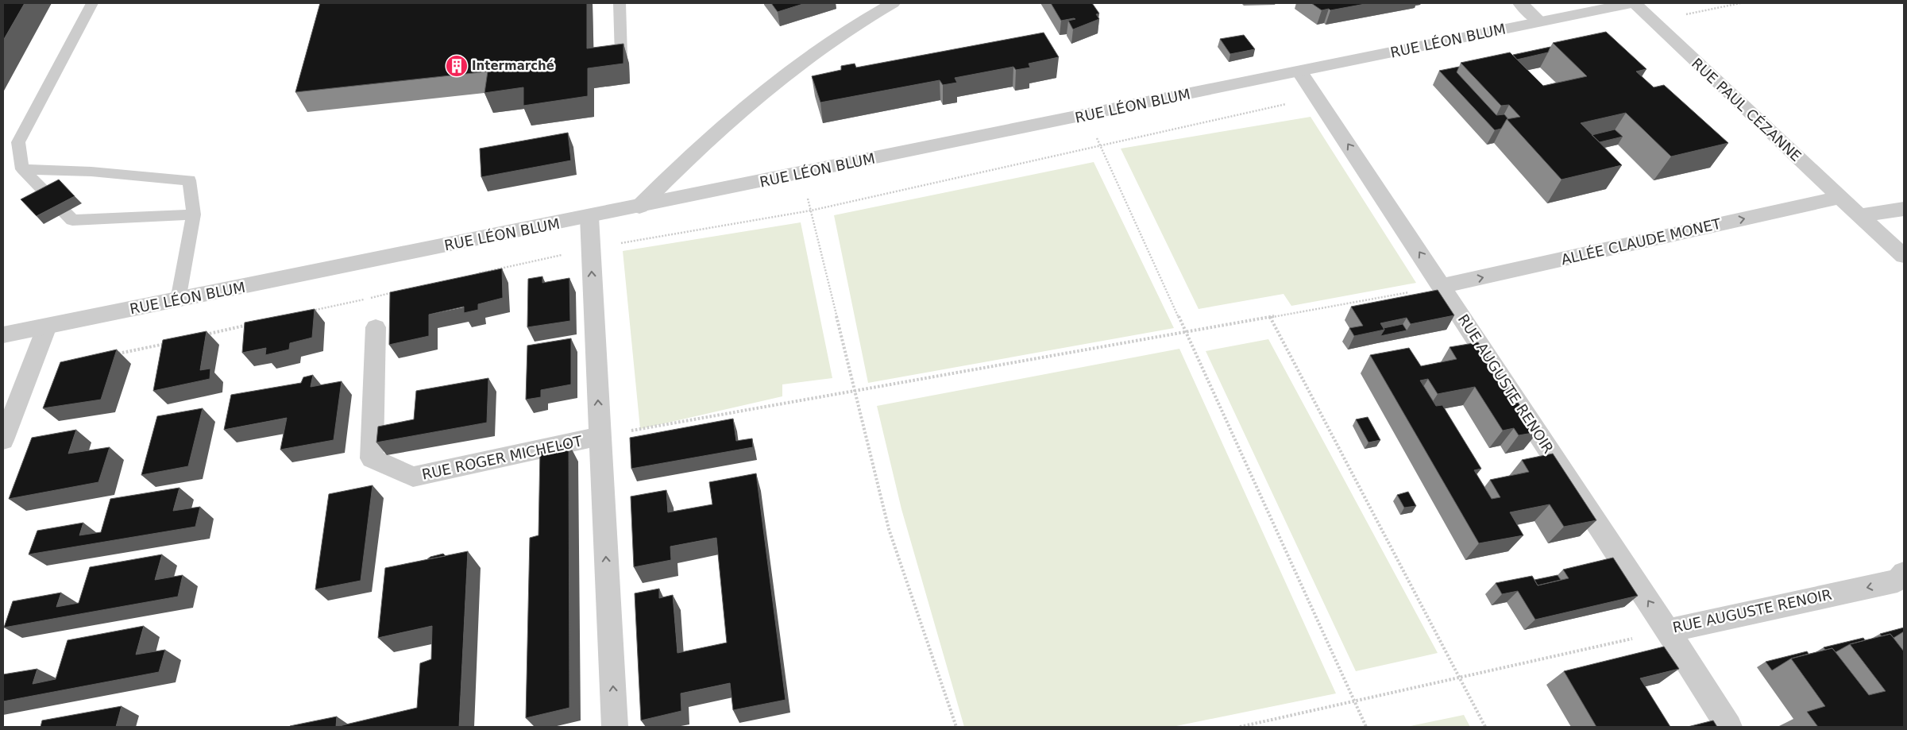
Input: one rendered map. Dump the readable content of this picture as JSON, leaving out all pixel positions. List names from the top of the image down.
{
  "streets": {
    "street": [
      "RUE LÉON BLUM",
      "RUE PAUL CÉZANNE",
      "ALLÉE CLAUDE MONET",
      "RUE AUGUSTE RENOIR",
      "RUE ROGER MICHELOT"
    ]
  },
  "crossings": [
    ["RUE LÉON BLUM", "RUE PAUL CÉZANNE"],
    ["RUE LÉON BLUM", "RUE AUGUSTE RENOIR"],
    ["RUE LÉON BLUM", "RUE ROGER MICHELOT"],
    ["RUE PAUL CÉZANNE", "ALLÉE CLAUDE MONET"],
    ["ALLÉE CLAUDE MONET", "RUE AUGUSTE RENOIR"]
  ],
  "one_way": ["ALLÉE CLAUDE MONET", "RUE AUGUSTE RENOIR", "RUE ROGER MICHELOT"],
  "places": {
    "building": ["Intermarché"]
  }
}
